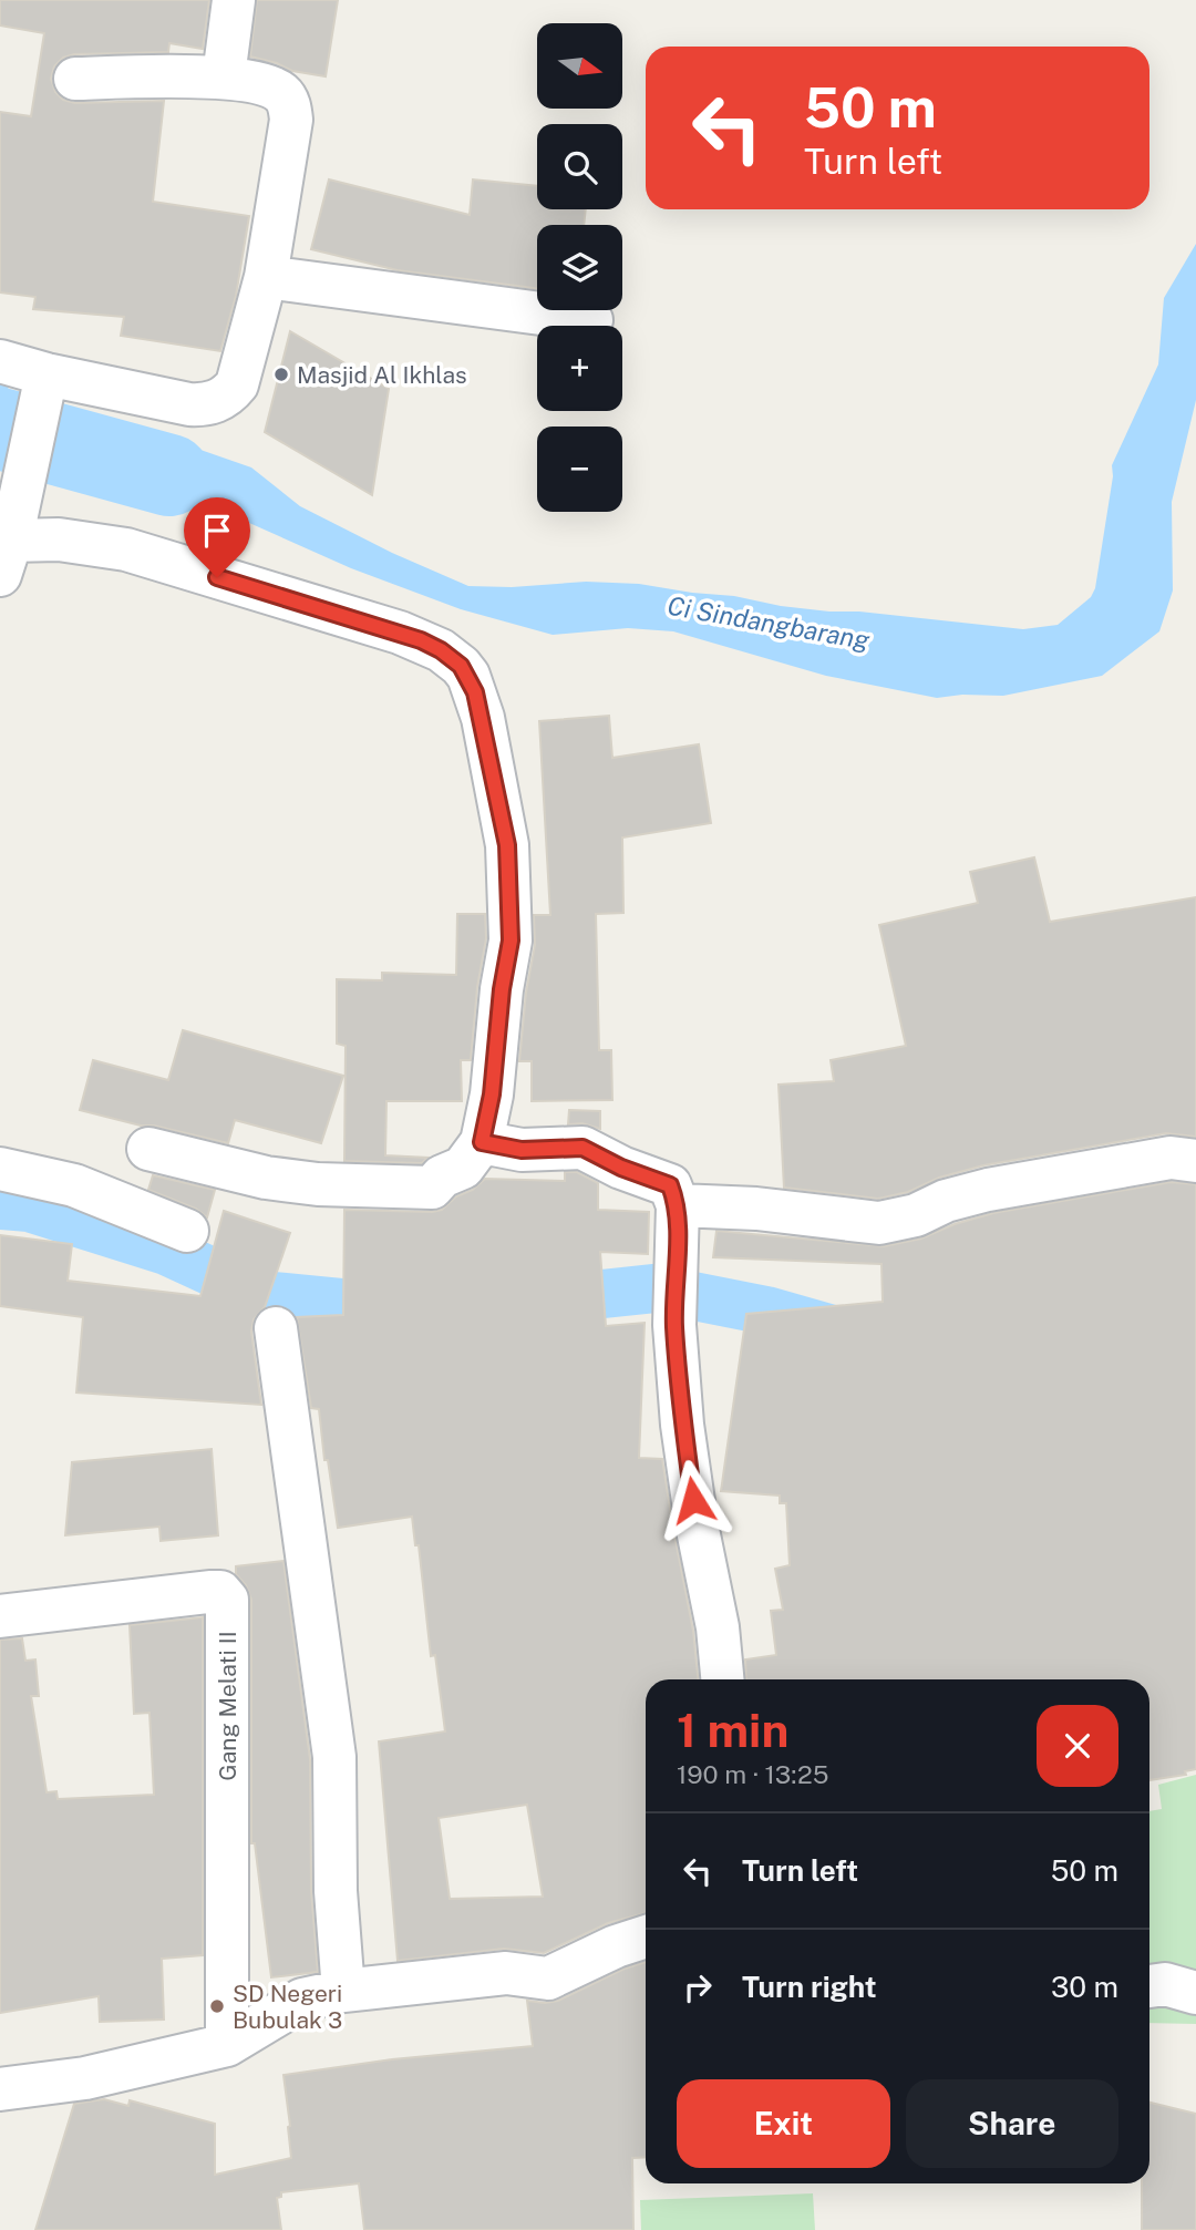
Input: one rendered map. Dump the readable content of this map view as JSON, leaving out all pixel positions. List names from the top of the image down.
{
  "streets": {
    "street": ["Gang Melati II"]
  },
  "water": ["Ci Sindangbarang"],
  "places": ["Masjid Al Ikhlas", "SD Negeri Bubulak 3"],
  "north": "right",
  "page": {
    "map_buttons": ["+", "−"],
    "turn": ["50 m", "Turn left"],
    "heading": ["1 min", "190 m · 13:25"],
    "list": [
      {
        "name": "Turn left",
        "value": "50 m"
      },
      {
        "name": "Turn right",
        "value": "30 m"
      }
    ],
    "buttons": ["Exit", "Share"]
  }
}
